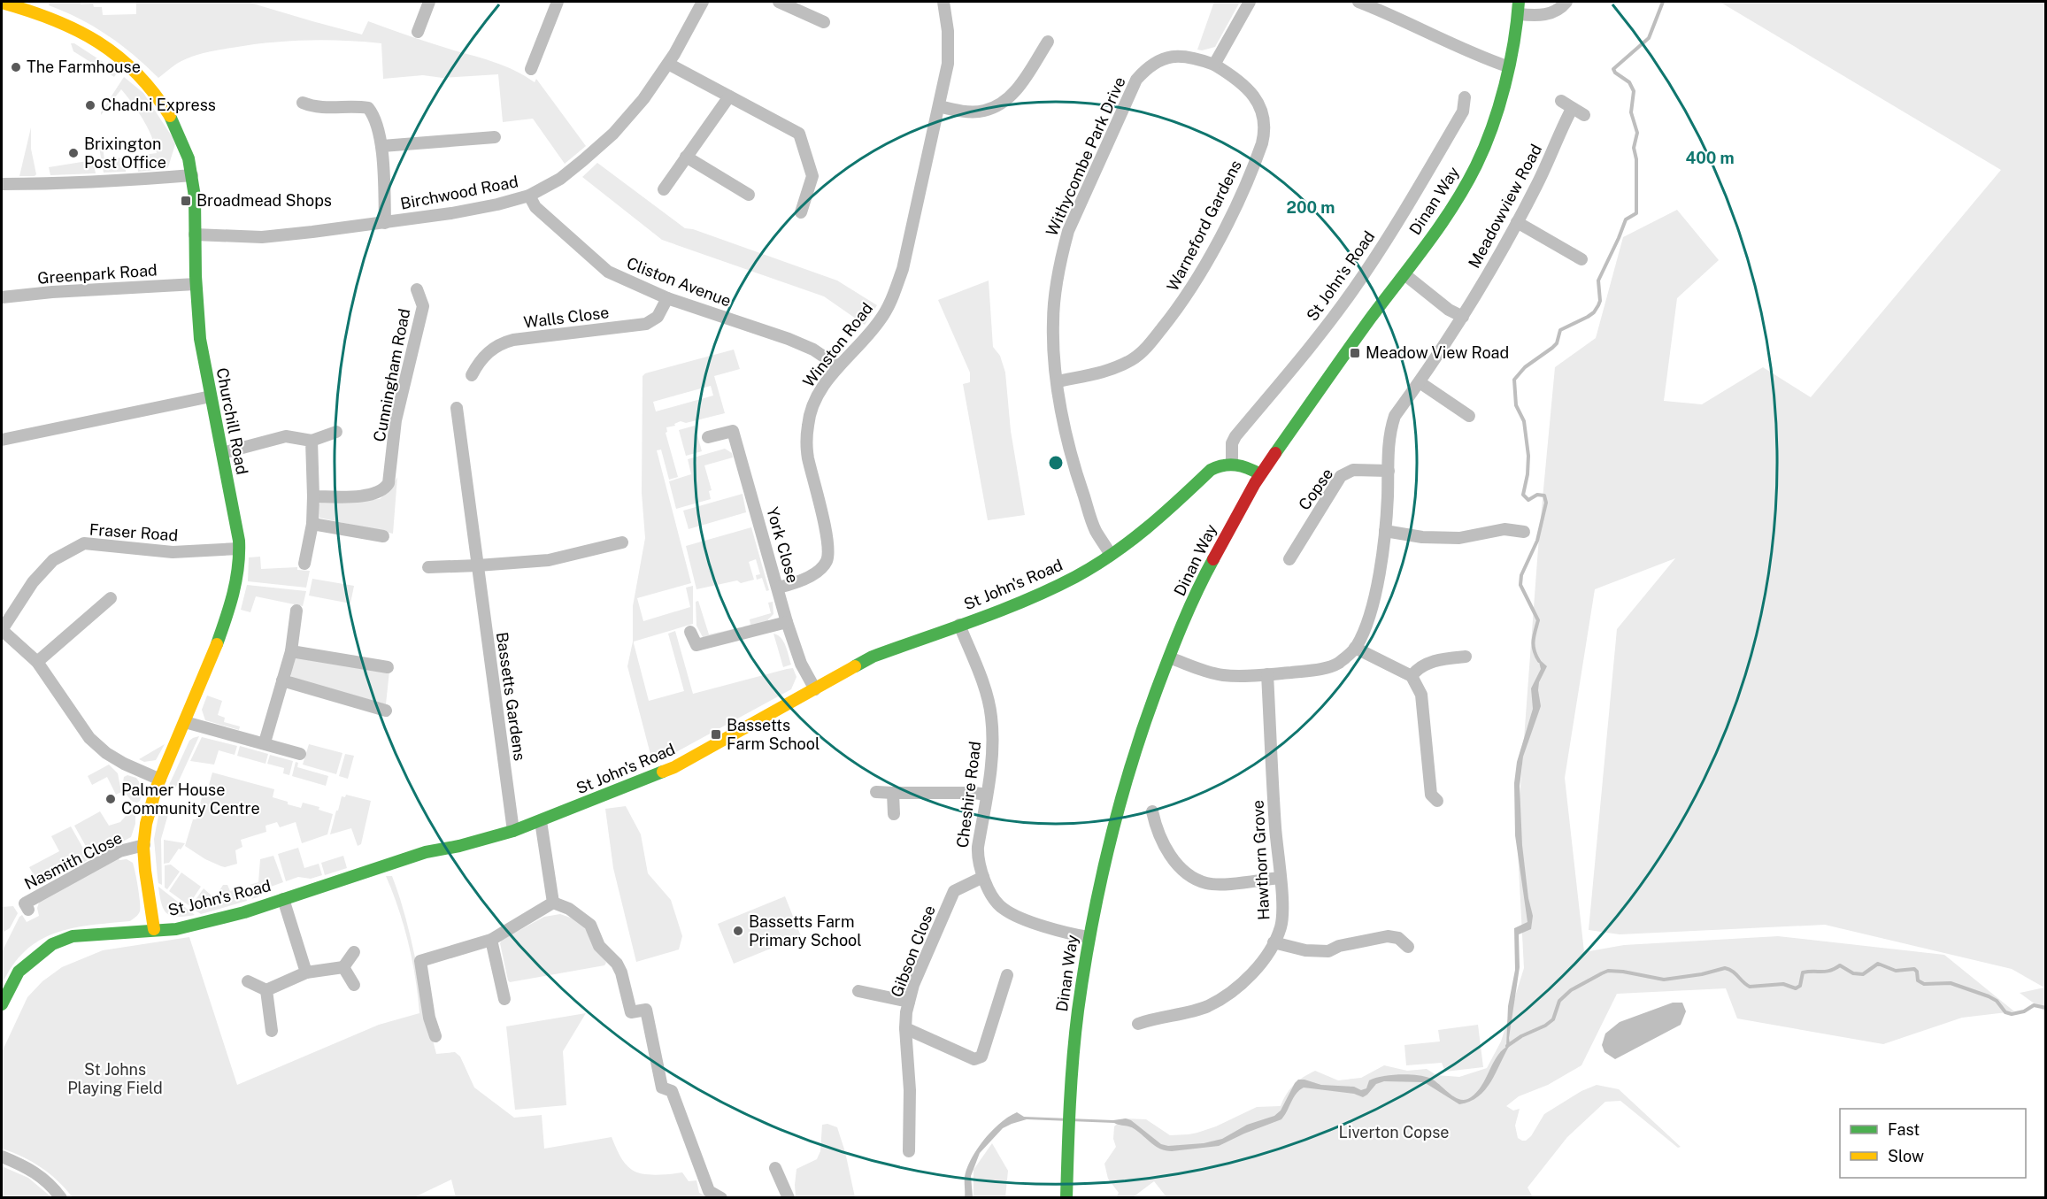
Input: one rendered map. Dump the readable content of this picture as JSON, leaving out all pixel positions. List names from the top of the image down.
{
  "streets": {
    "street": [
      "Withycombe Park Drive",
      "Birchwood Road",
      "Dinan Way",
      "Meadowview Road",
      "Warneford Gardens",
      "Greenpark Road",
      "St John's Road",
      "Cliston Avenue",
      "Walls Close",
      "Winston Road",
      "Cunningham Road",
      "Churchill Road",
      "Copse",
      "Fraser Road",
      "York Close",
      "Bassetts Gardens",
      "Cheshire Road",
      "Hawthorn Grove",
      "Nasmith Close",
      "Gibson Close"
    ]
  },
  "crossings": [
    ["Withycombe Park Drive", "Warneford Gardens"],
    ["Withycombe Park Drive", "St John's Road"],
    ["Birchwood Road", "Cliston Avenue"],
    ["Birchwood Road", "Churchill Road"],
    ["Dinan Way", "Meadowview Road"],
    ["Dinan Way", "Cheshire Road"],
    ["Meadowview Road", "Copse"],
    ["Meadowview Road", "Hawthorn Grove"],
    ["Greenpark Road", "Churchill Road"],
    ["St John's Road", "Churchill Road"],
    ["St John's Road", "York Close"],
    ["St John's Road", "Bassetts Gardens"],
    ["St John's Road", "Cheshire Road"],
    ["Cliston Avenue", "Walls Close"],
    ["Cliston Avenue", "Winston Road"],
    ["Winston Road", "York Close"],
    ["Churchill Road", "Fraser Road"],
    ["Churchill Road", "Nasmith Close"],
    ["Cheshire Road", "Gibson Close"]
  ],
  "parks": ["St Johns Playing Field", "Liverton Copse"],
  "places": {
    "other": [
      "The Farmhouse",
      "Chadni Express",
      "Brixington Post Office",
      "Palmer House Community Centre",
      "Bassetts Farm Primary School"
    ],
    "transit": ["Broadmead Shops", "Meadow View Road", "Bassetts Farm School"]
  },
  "legend": ["Fast", "Slow"],
  "rings": ["400 m", "200 m"]
}
